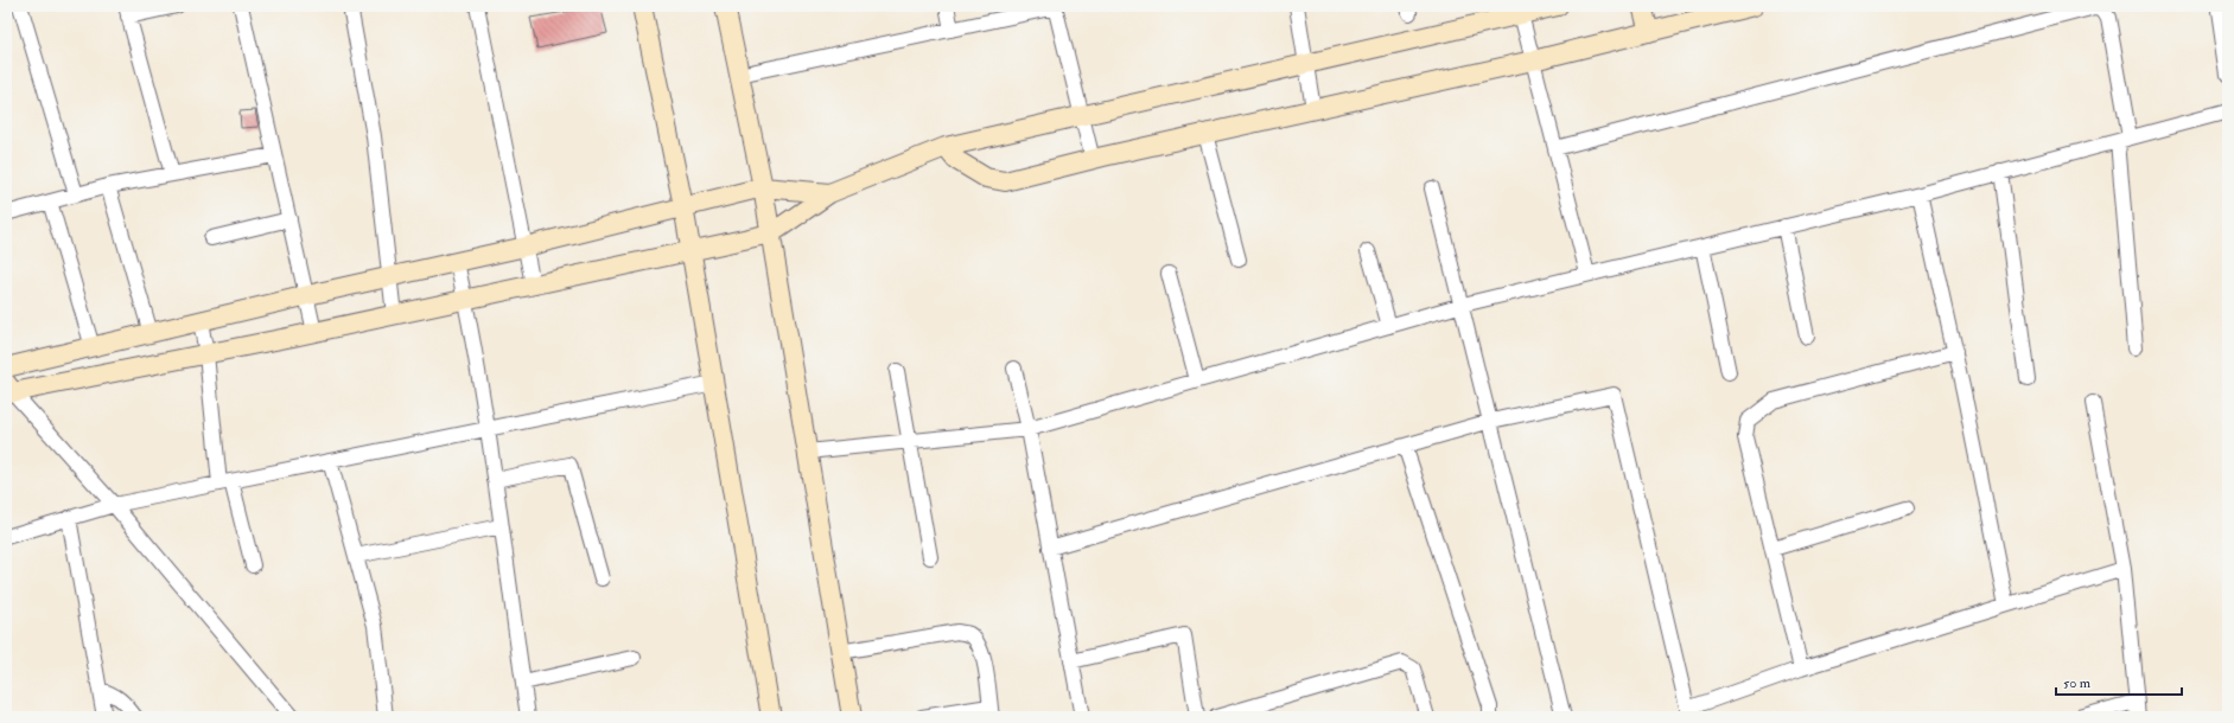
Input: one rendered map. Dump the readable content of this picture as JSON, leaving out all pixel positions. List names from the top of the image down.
{
  "scale_bar": "50 m"
}
